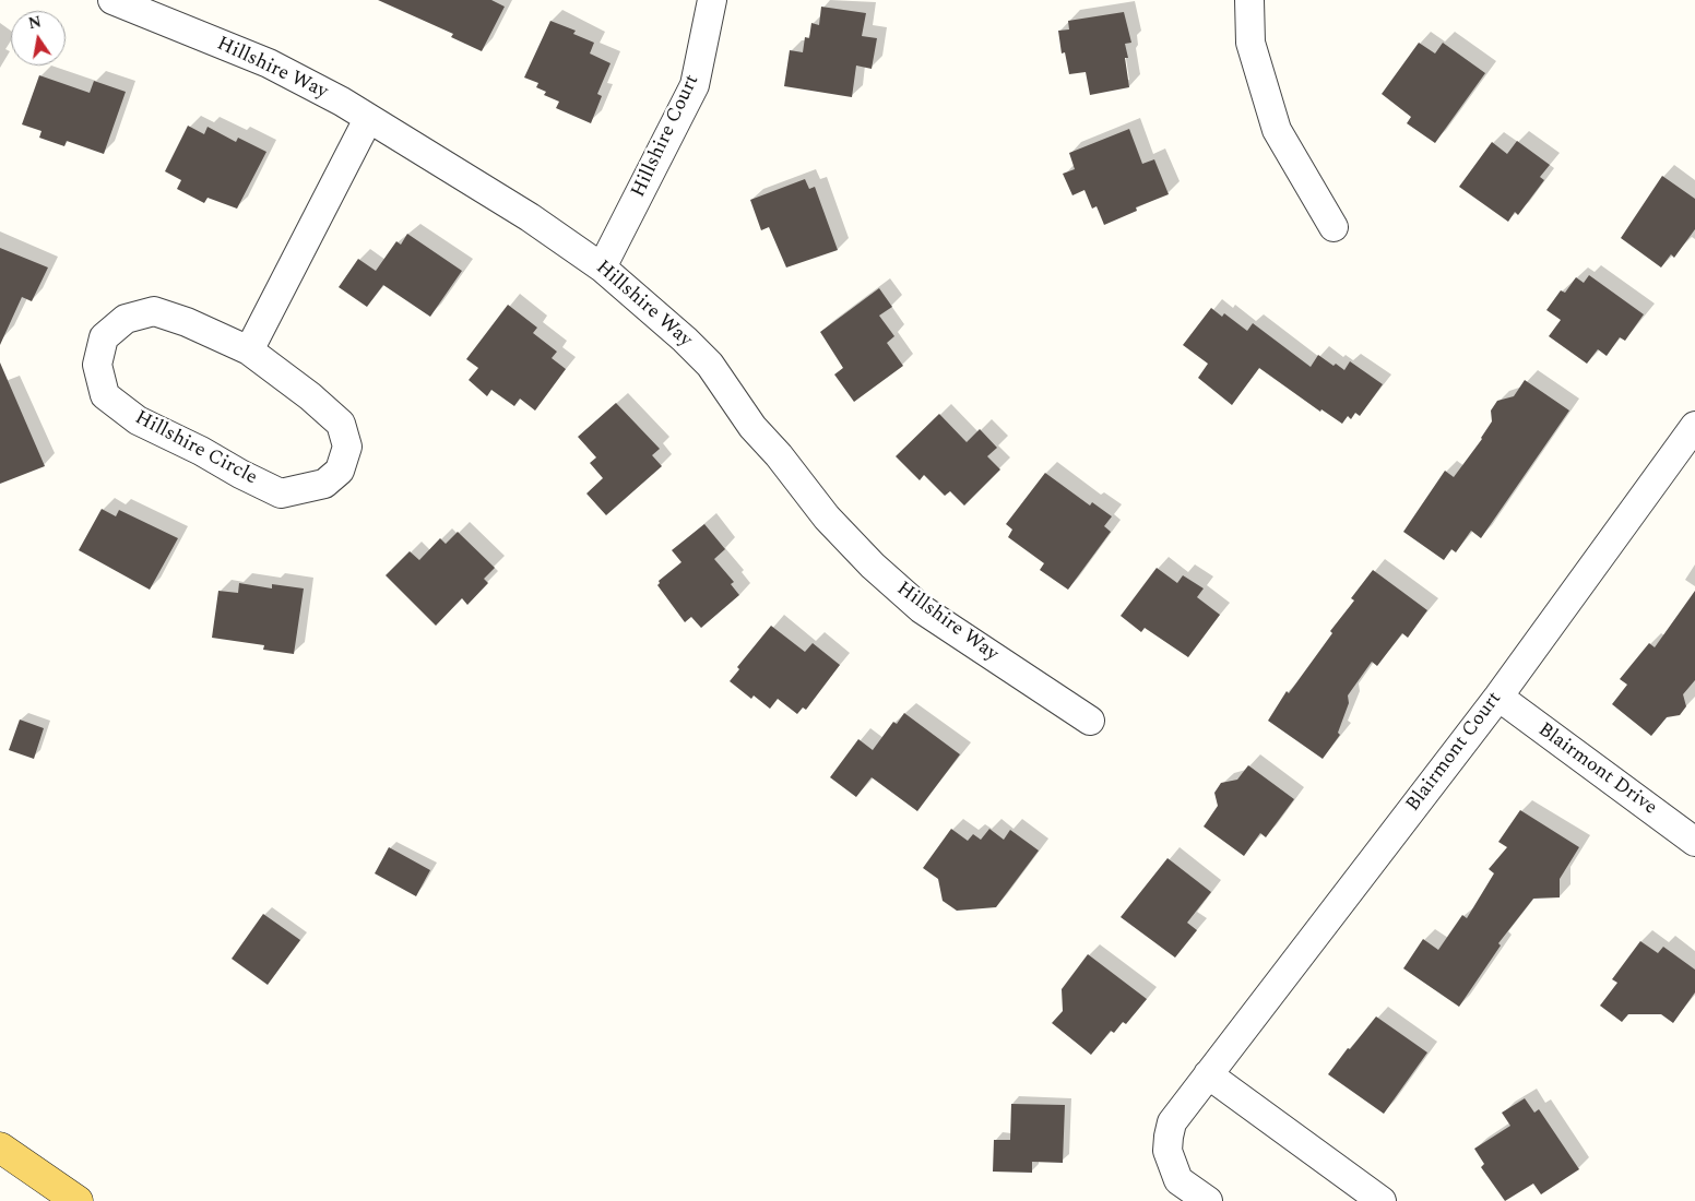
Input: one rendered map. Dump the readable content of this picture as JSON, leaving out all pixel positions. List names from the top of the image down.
{
  "streets": {
    "street": [
      "Hillshire Way",
      "Hillshire Court",
      "Hillshire Circle",
      "Blairmont Court",
      "Blairmont Drive"
    ]
  },
  "crossings": [
    ["Hillshire Way", "Hillshire Court"],
    ["Blairmont Court", "Blairmont Drive"]
  ],
  "north": "top"
}
